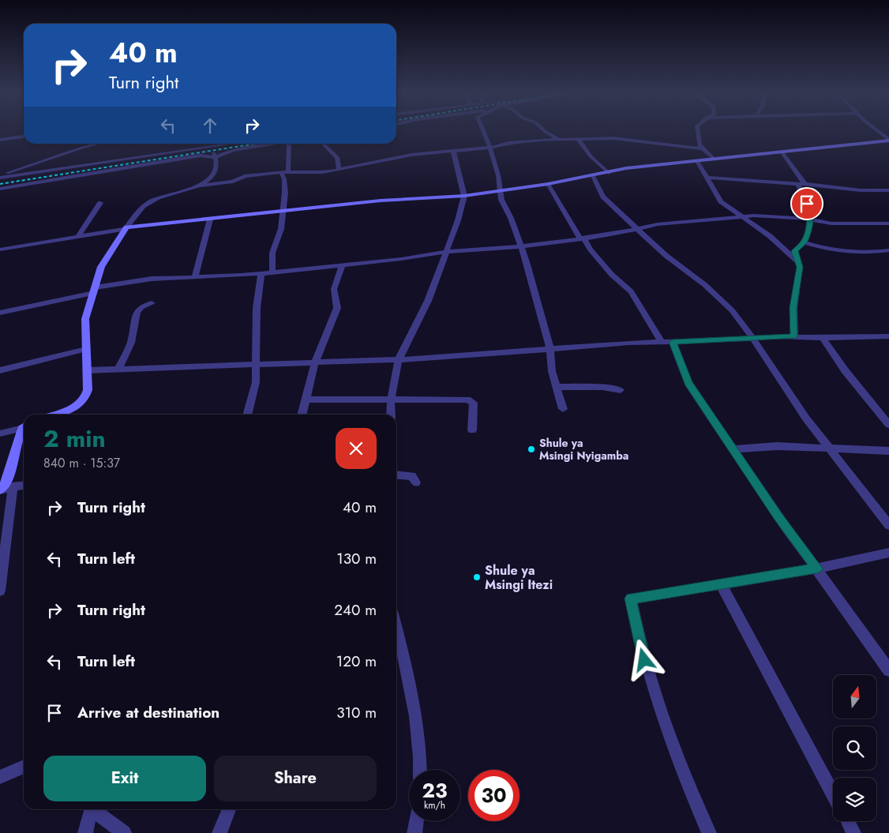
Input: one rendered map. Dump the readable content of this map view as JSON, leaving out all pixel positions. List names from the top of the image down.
{
  "places": ["Shule ya Msingi Nyigamba", "Shule ya Msingi Itezi"],
  "north": "top",
  "page": {
    "turn": ["40 m", "Turn right"],
    "heading": ["2 min", "840 m · 15:37"],
    "list": [
      {
        "name": "Turn right",
        "value": "40 m"
      },
      {
        "name": "Turn left",
        "value": "130 m"
      },
      {
        "name": "Turn right",
        "value": "240 m"
      },
      {
        "name": "Turn left",
        "value": "120 m"
      },
      {
        "name": "Arrive at destination",
        "value": "310 m"
      }
    ],
    "buttons": ["Exit", "Share"],
    "speed": "23 km/h",
    "limit": "30"
  }
}
